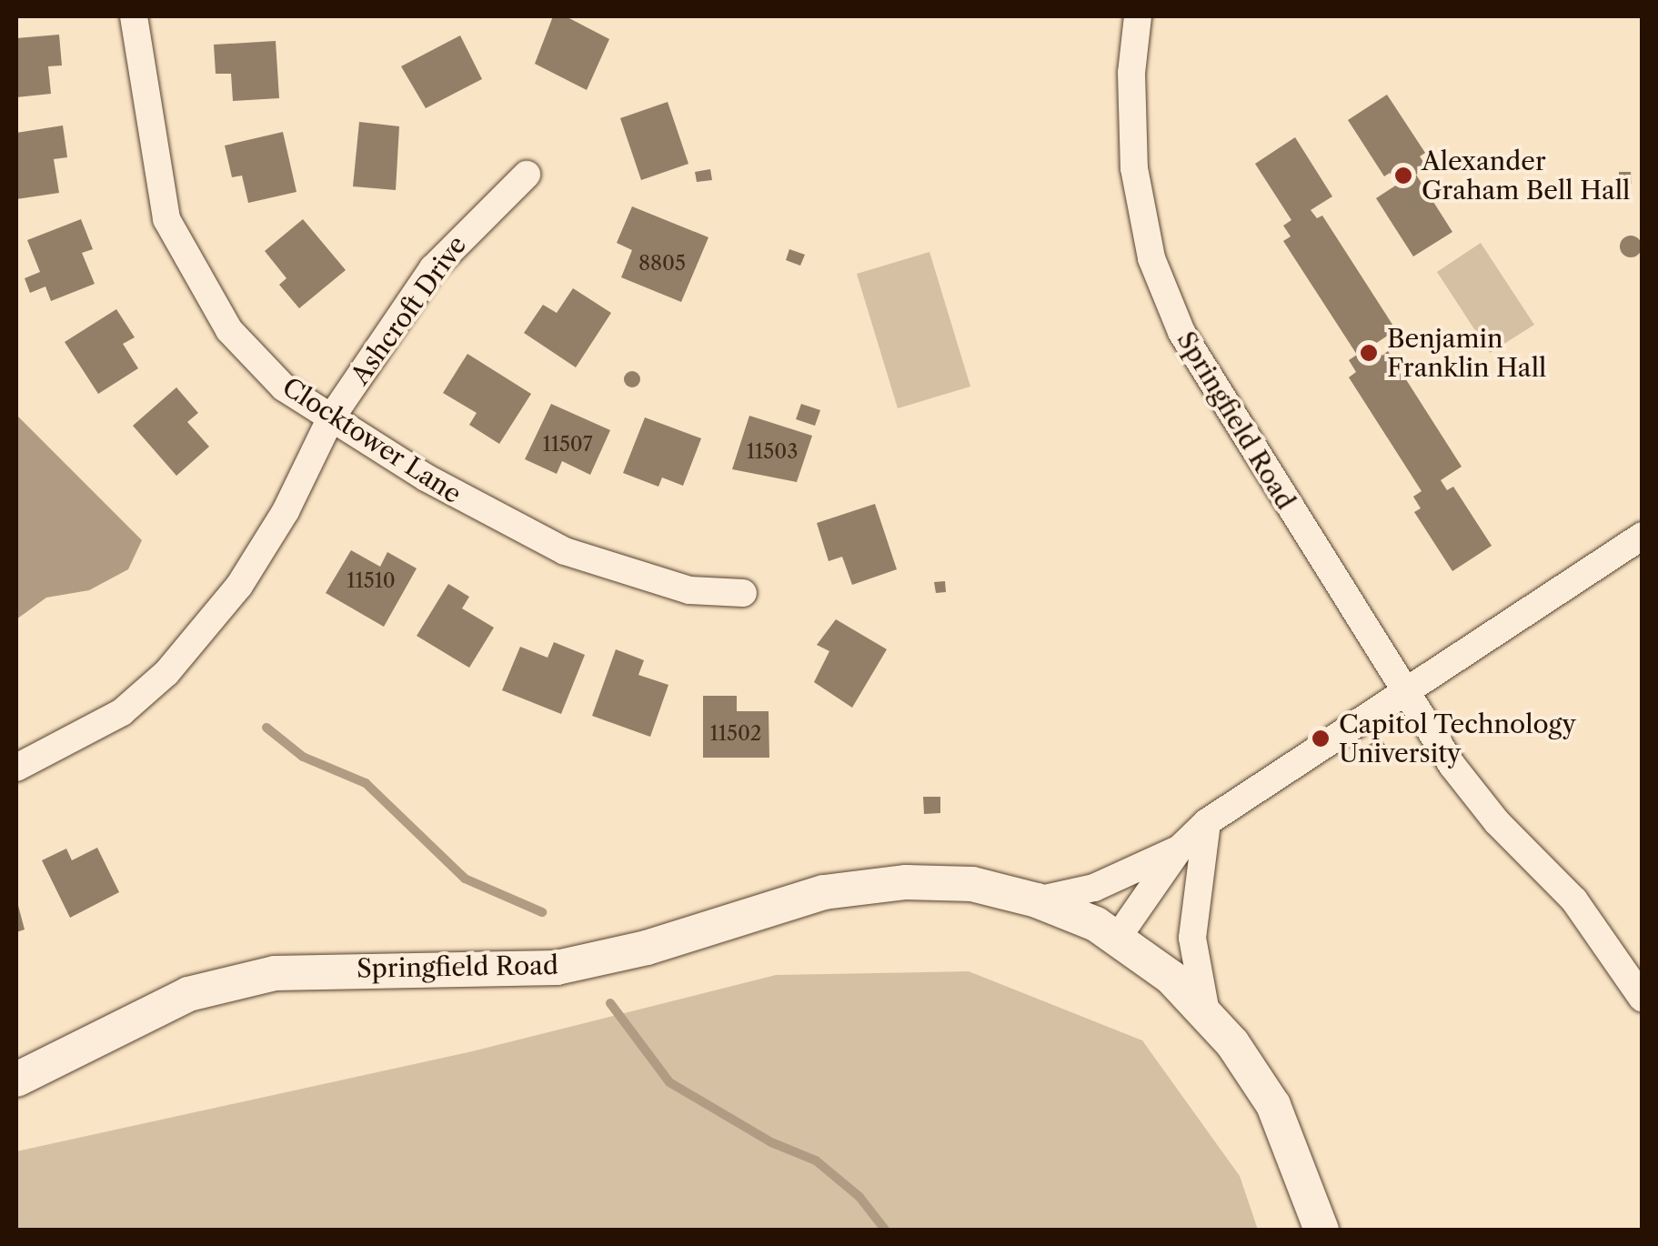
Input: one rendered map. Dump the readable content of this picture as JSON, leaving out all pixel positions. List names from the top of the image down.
{
  "streets": {
    "street": ["Ashcroft Drive", "Springfield Road", "Clocktower Lane"]
  },
  "crossings": [
    ["Ashcroft Drive", "Clocktower Lane"]
  ],
  "places": ["Alexander Graham Bell Hall", "Benjamin Franklin Hall", "Capitol Technology University"],
  "house_numbers": [
    "8805",
    "11507",
    "11503",
    "11510",
    "11502"
  ]
}
